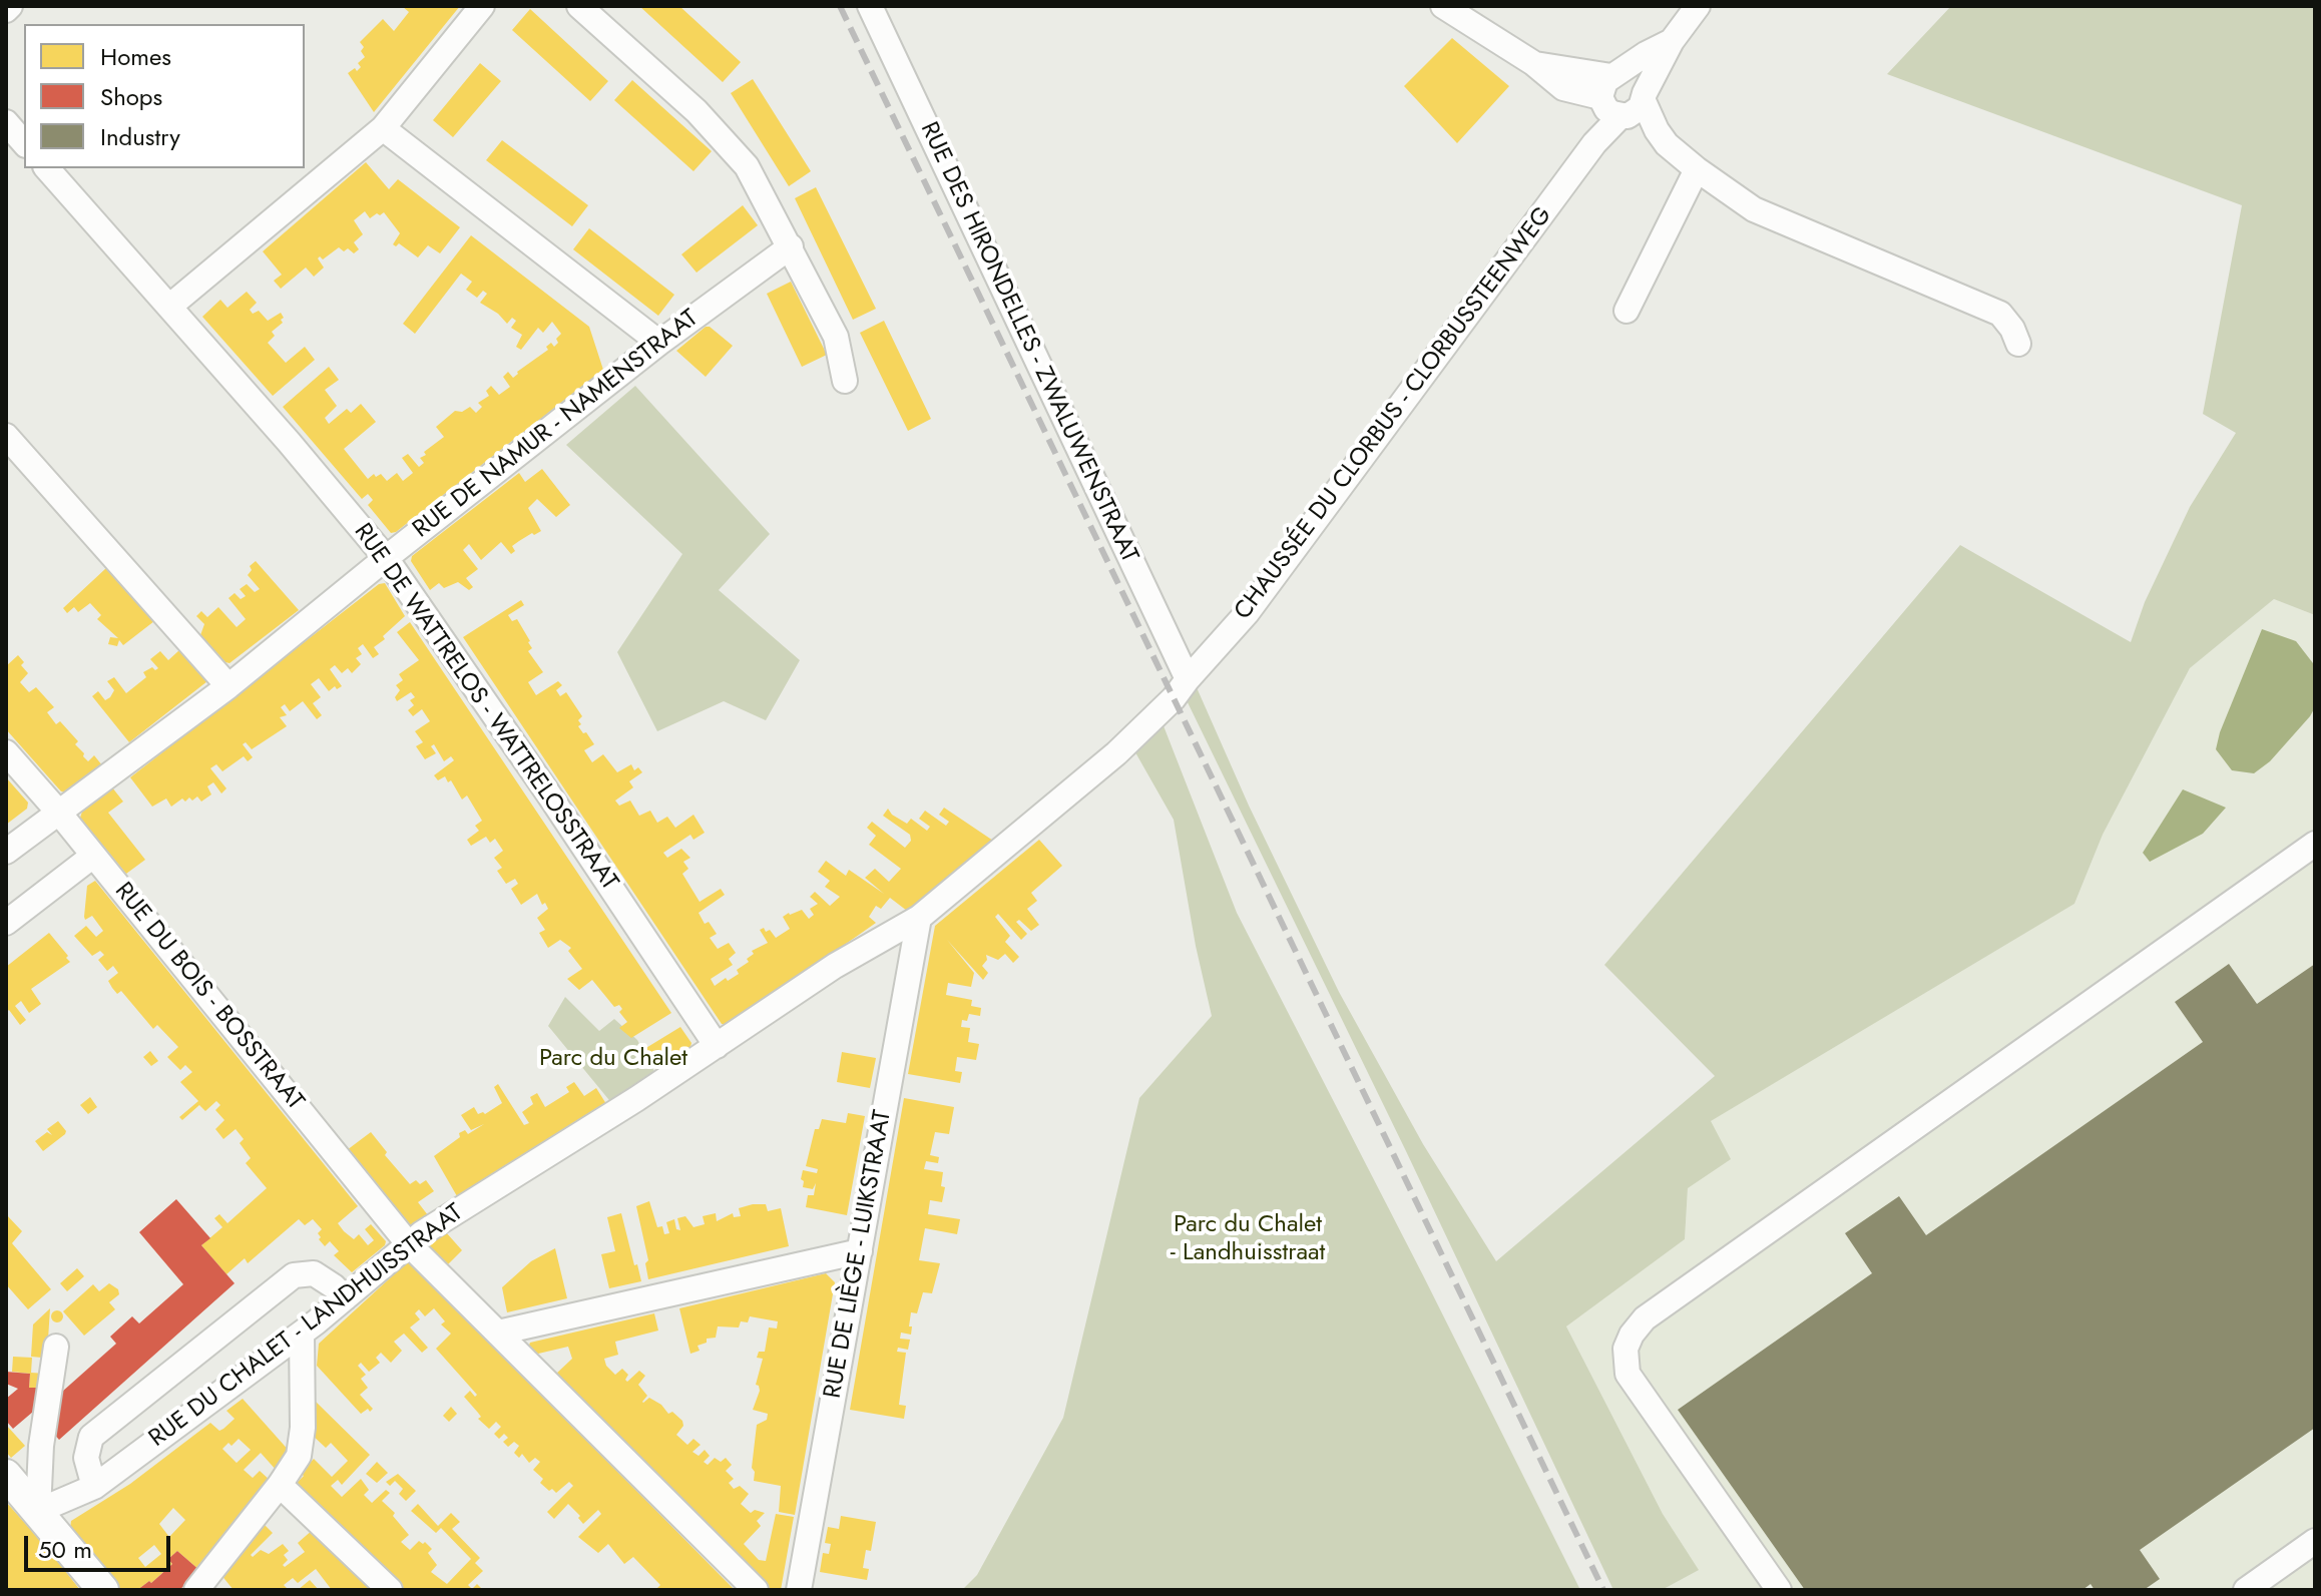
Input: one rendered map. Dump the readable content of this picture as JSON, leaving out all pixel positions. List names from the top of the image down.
{
  "streets": {
    "street": [
      "RUE DES HIRONDELLES - ZWALUWENSTRAAT",
      "CHAUSSÉE DU CLORBUS - CLORBUSSTEENWEG",
      "RUE DE NAMUR - NAMENSTRAAT",
      "RUE DE WATTRELOS - WATTRELOSSTRAAT",
      "RUE DU BOIS - BOSSTRAAT",
      "RUE DE LIÈGE - LUIKSTRAAT",
      "RUE DU CHALET - LANDHUISSTRAAT"
    ]
  },
  "crossings": [
    ["RUE DES HIRONDELLES - ZWALUWENSTRAAT", "CHAUSSÉE DU CLORBUS - CLORBUSSTEENWEG"],
    ["RUE DES HIRONDELLES - ZWALUWENSTRAAT", "RUE DU CHALET - LANDHUISSTRAAT"],
    ["CHAUSSÉE DU CLORBUS - CLORBUSSTEENWEG", "RUE DU CHALET - LANDHUISSTRAAT"],
    ["RUE DE NAMUR - NAMENSTRAAT", "RUE DE WATTRELOS - WATTRELOSSTRAAT"],
    ["RUE DE NAMUR - NAMENSTRAAT", "RUE DU BOIS - BOSSTRAAT"],
    ["RUE DE WATTRELOS - WATTRELOSSTRAAT", "RUE DU CHALET - LANDHUISSTRAAT"],
    ["RUE DU BOIS - BOSSTRAAT", "RUE DU CHALET - LANDHUISSTRAAT"],
    ["RUE DE LIÈGE - LUIKSTRAAT", "RUE DU CHALET - LANDHUISSTRAAT"]
  ],
  "parks": ["Parc du Chalet", "Parc du Chalet - Landhuisstraat"],
  "legend": ["Homes", "Shops", "Industry"],
  "scale_bar": "50 m"
}
